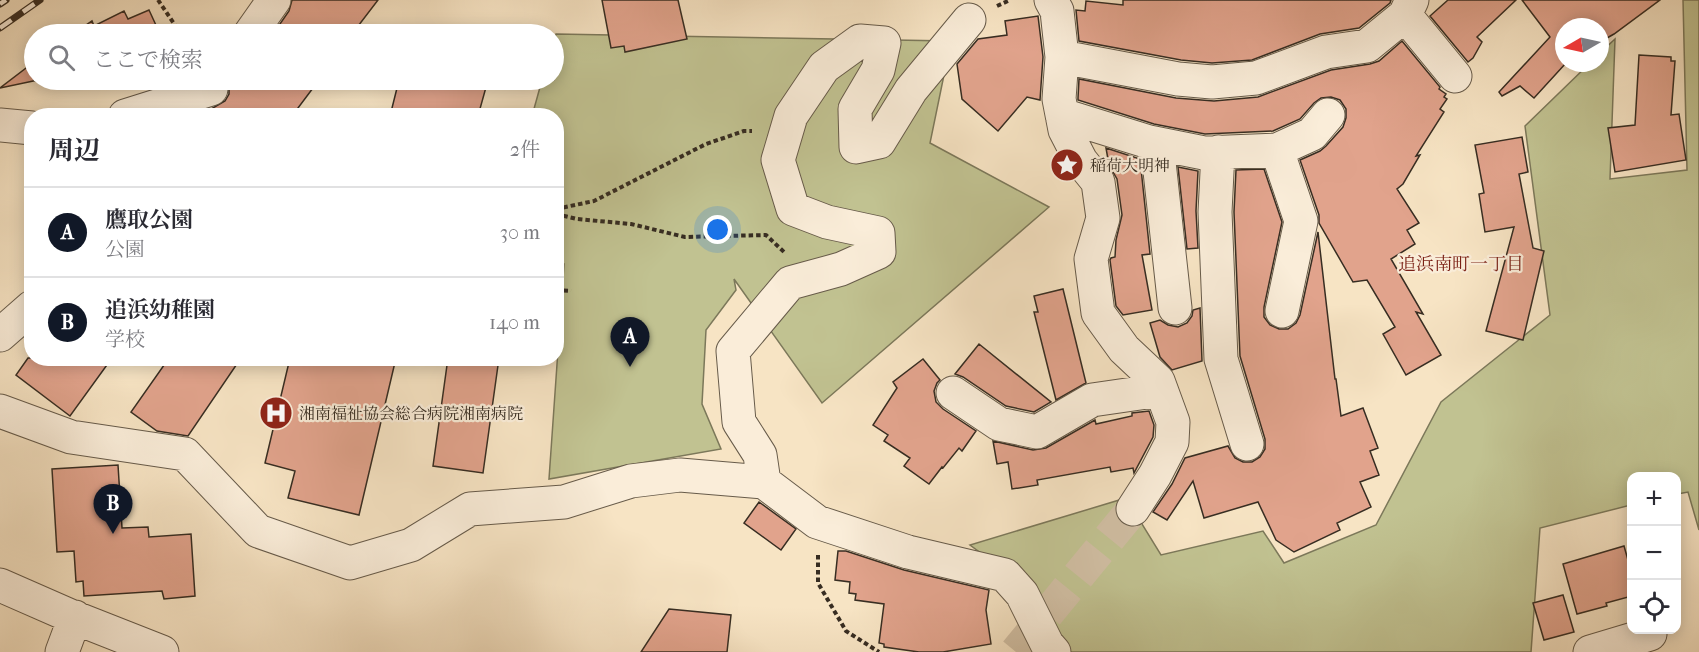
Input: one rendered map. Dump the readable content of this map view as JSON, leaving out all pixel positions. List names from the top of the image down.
{
  "districts": ["追浜南町一丁目"],
  "places": {
    "place": ["稲荷大明神"],
    "hospital": ["湘南福祉協会総合病院湘南病院"]
  },
  "north": "left",
  "page": {
    "search": "ここで検索",
    "heading": ["周辺", "2件"],
    "list": [
      {
        "mark": "A",
        "name": "鷹取公園",
        "note": "公園",
        "value": "30 m"
      },
      {
        "mark": "B",
        "name": "追浜幼稚園",
        "note": "学校",
        "value": "140 m"
      }
    ],
    "pins": ["A", "B"],
    "map_buttons": ["+", "−"]
  }
}
